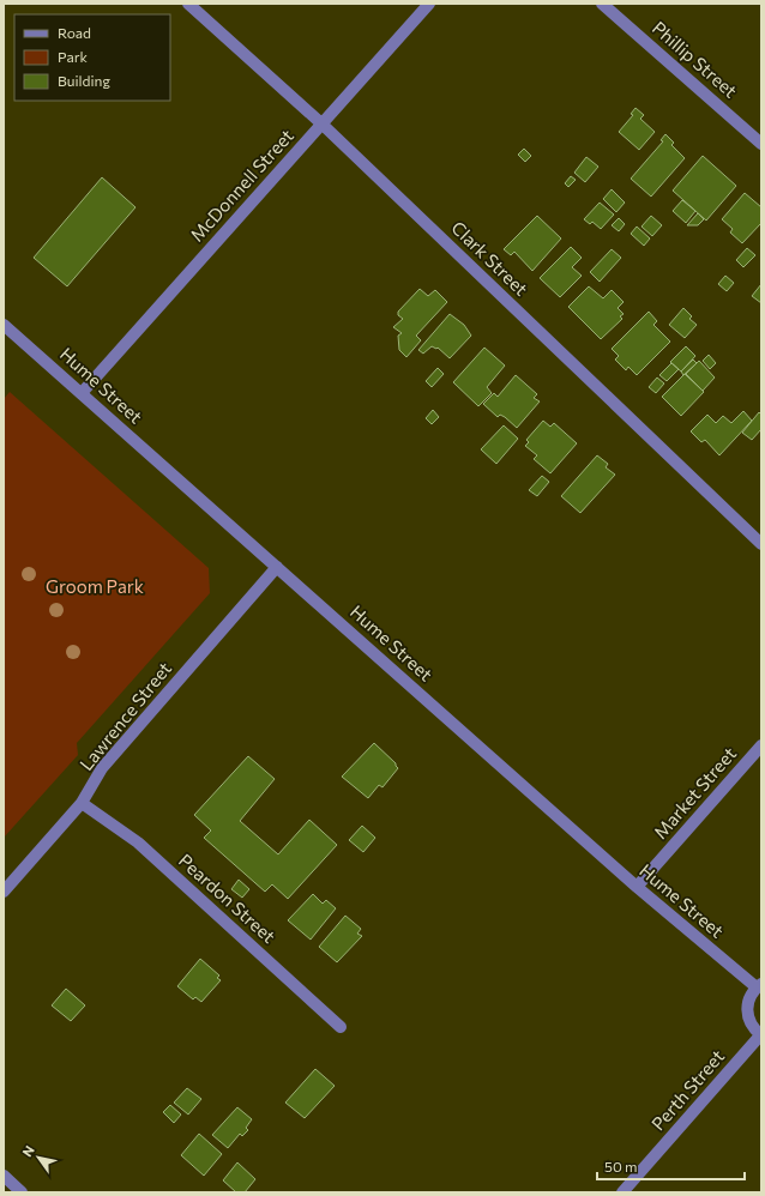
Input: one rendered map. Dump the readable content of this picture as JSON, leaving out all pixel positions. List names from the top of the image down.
{
  "streets": {
    "street": [
      "Phillip Street",
      "McDonnell Street",
      "Clark Street",
      "Hume Street",
      "Lawrence Street",
      "Market Street",
      "Peardon Street",
      "Perth Street"
    ]
  },
  "crossings": [
    ["McDonnell Street", "Clark Street"],
    ["McDonnell Street", "Hume Street"],
    ["Hume Street", "Lawrence Street"],
    ["Hume Street", "Market Street"],
    ["Lawrence Street", "Peardon Street"]
  ],
  "parks": ["Groom Park"],
  "legend": ["Road", "Park", "Building"],
  "scale_bar": "50 m",
  "north": "top left"
}
